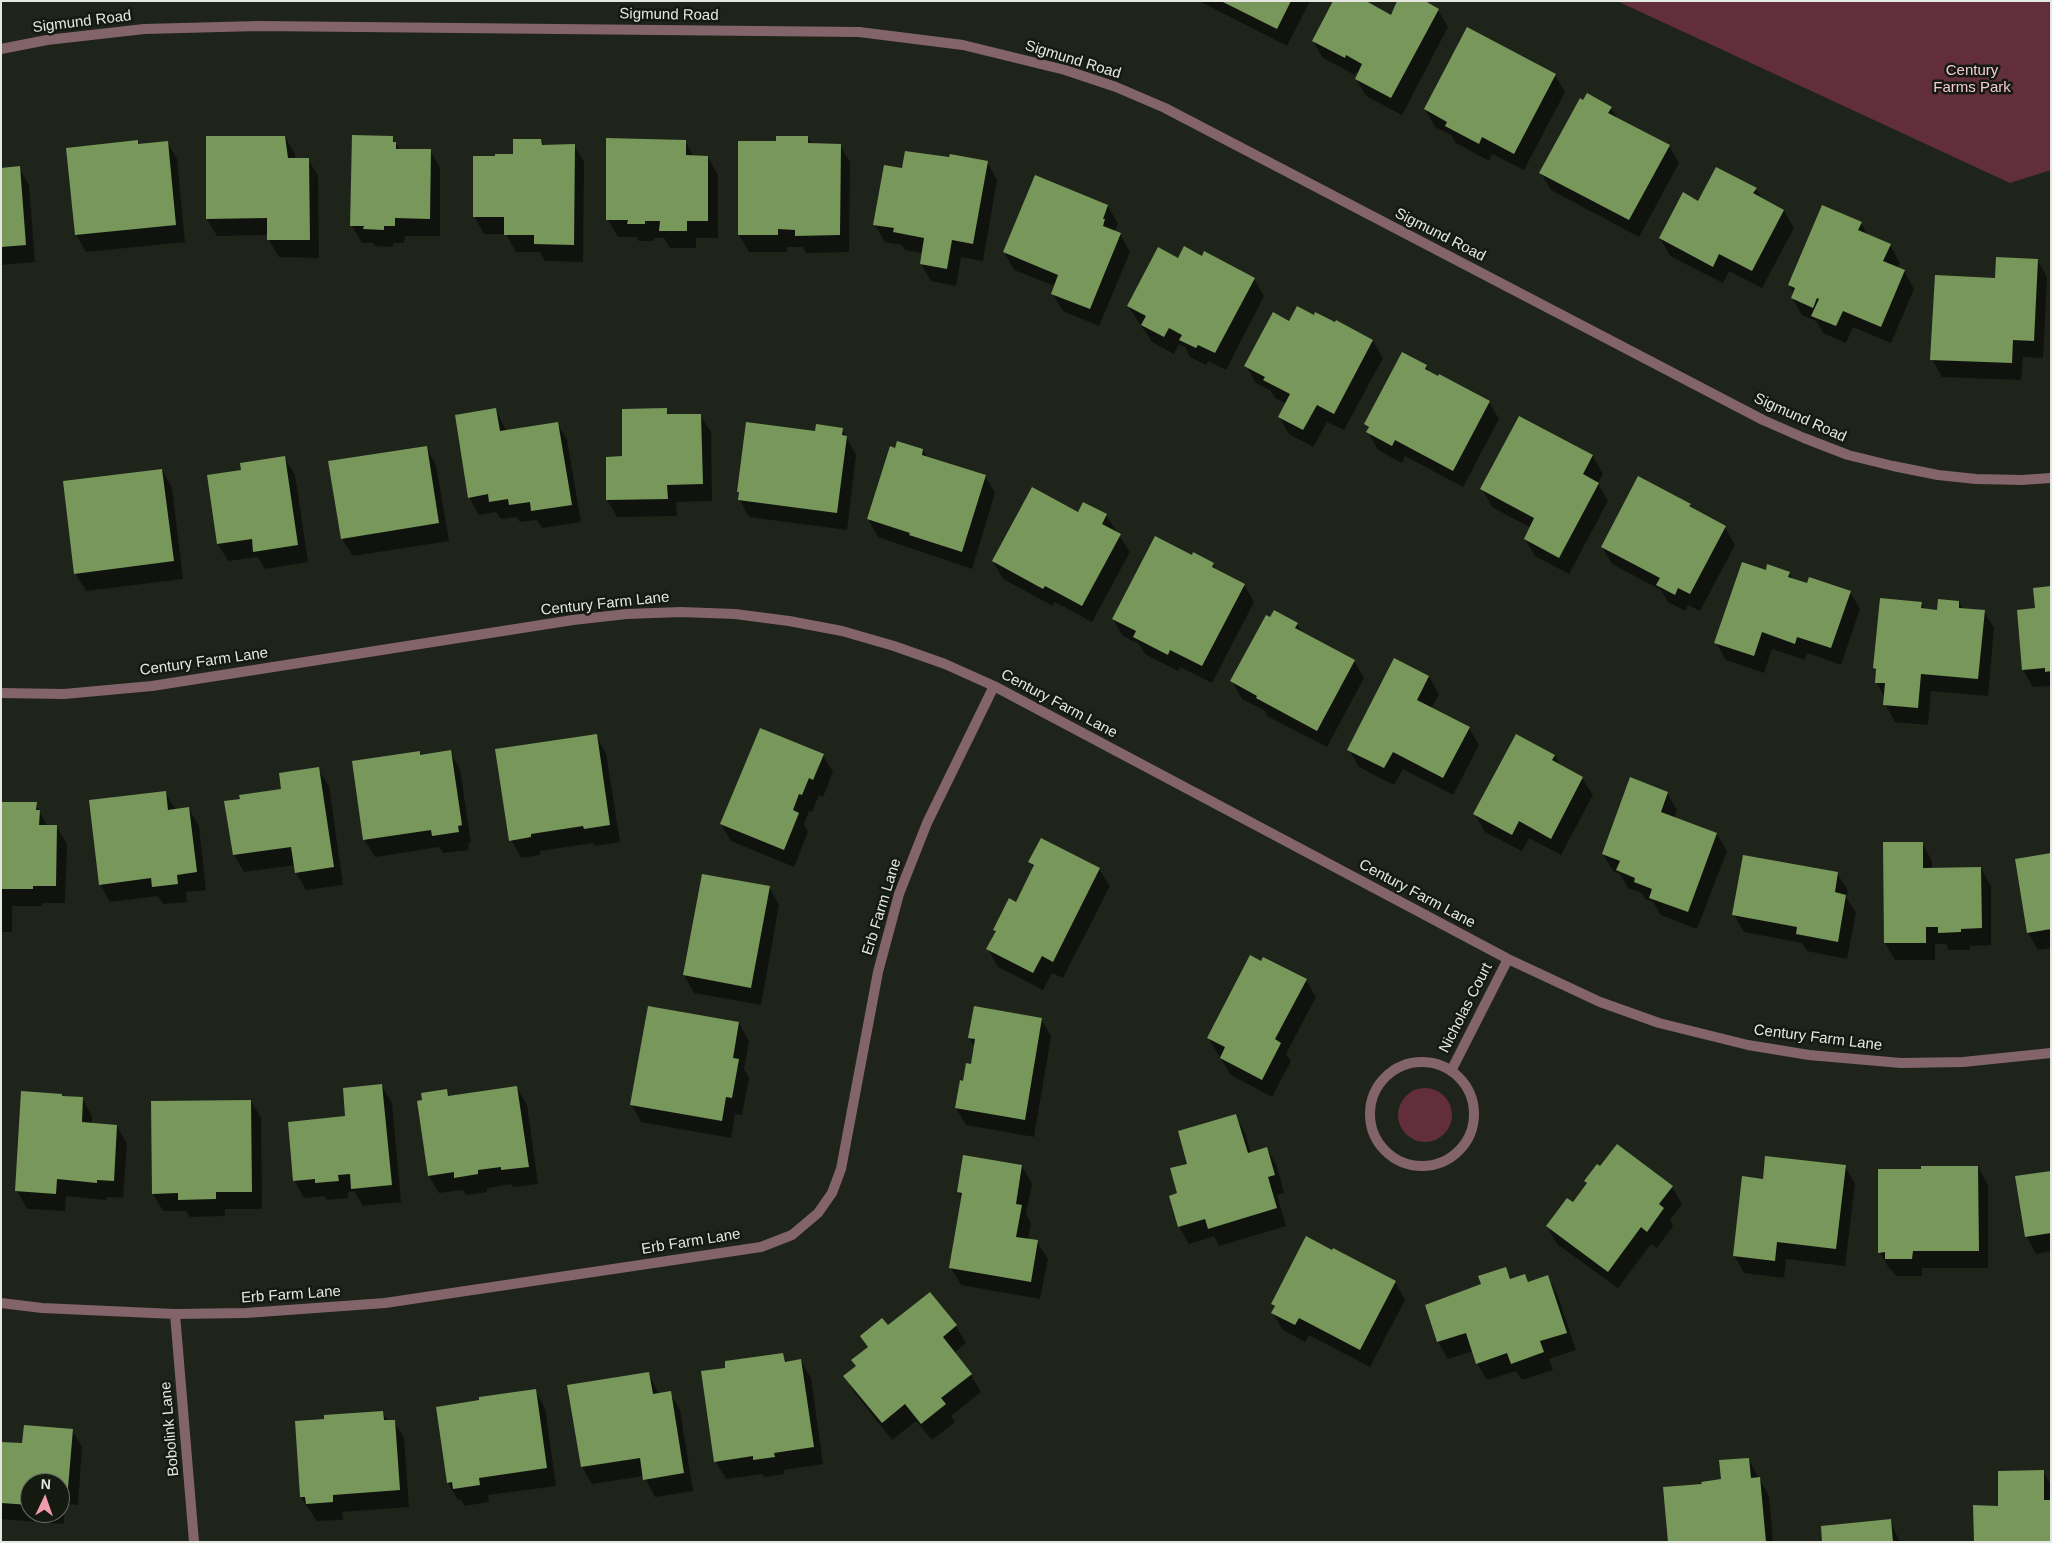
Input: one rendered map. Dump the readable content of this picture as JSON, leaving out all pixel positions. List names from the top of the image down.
{
  "streets": {
    "street": [
      "Sigmund Road",
      "Century Farm Lane",
      "Erb Farm Lane",
      "Nicholas Court",
      "Bobolink Lane"
    ]
  },
  "crossings": [
    ["Century Farm Lane", "Erb Farm Lane"],
    ["Century Farm Lane", "Nicholas Court"],
    ["Erb Farm Lane", "Bobolink Lane"]
  ],
  "parks": ["Century Farms Park"],
  "north": "top"
}
